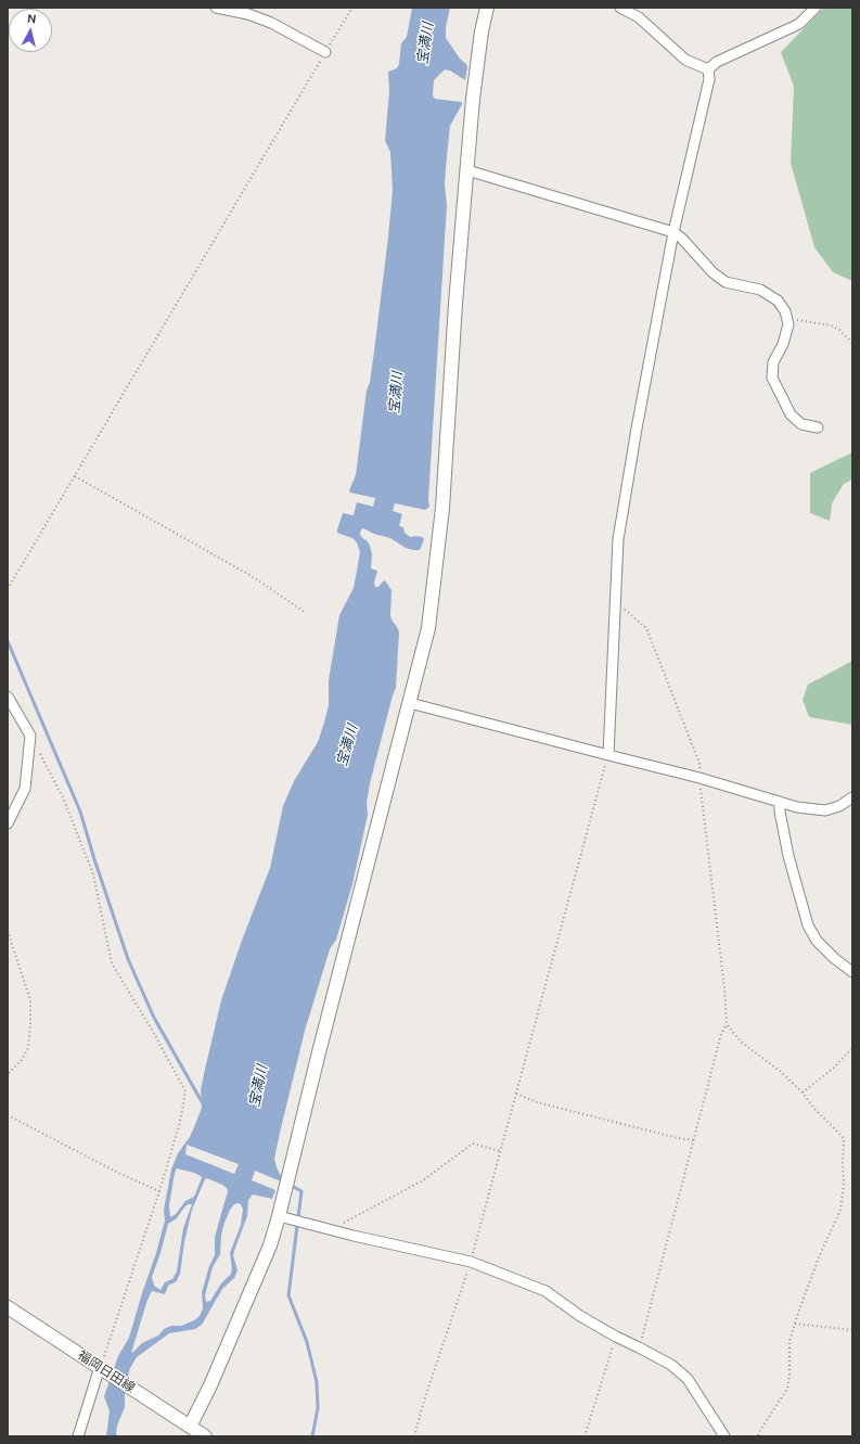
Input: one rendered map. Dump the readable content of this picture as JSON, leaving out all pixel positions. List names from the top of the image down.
{
  "streets": {
    "street": ["福岡日田線"]
  },
  "water": ["宝満川"],
  "north": "top"
}
